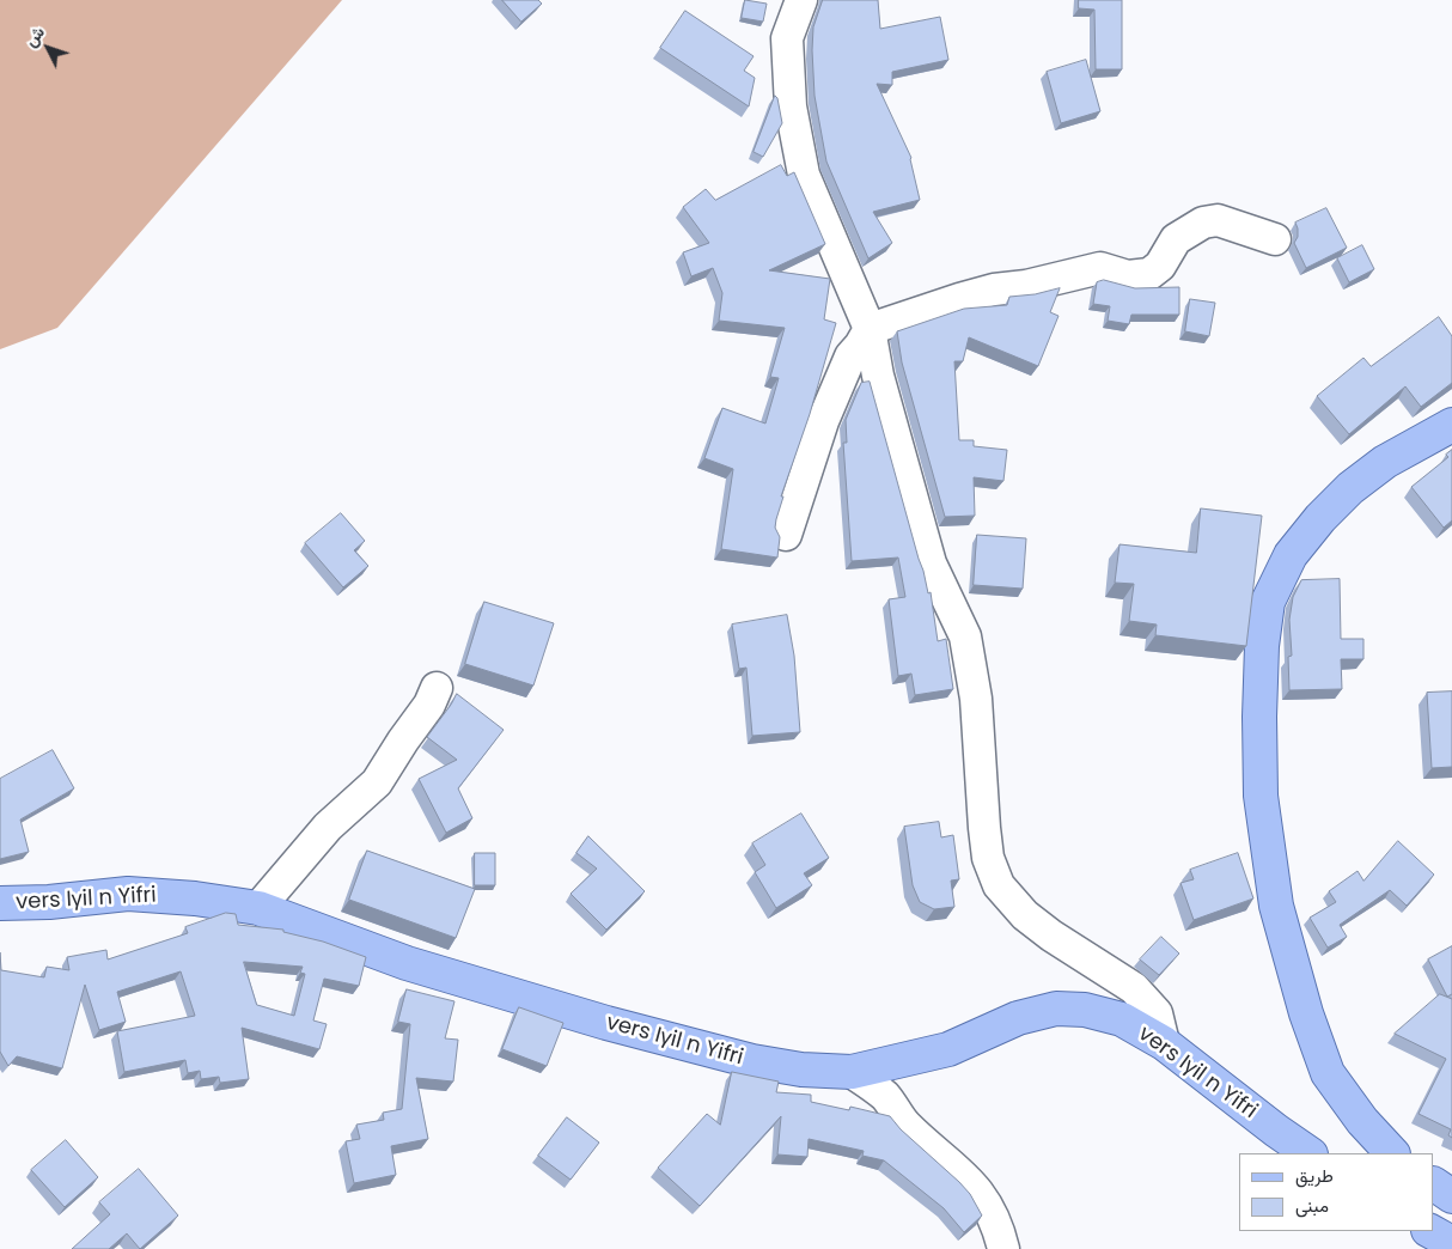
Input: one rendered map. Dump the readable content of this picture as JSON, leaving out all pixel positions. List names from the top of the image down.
{
  "streets": {
    "main road": ["vers Iγil n Yifri"]
  },
  "legend": ["طريق", "مبنى"],
  "north": "top left"
}
